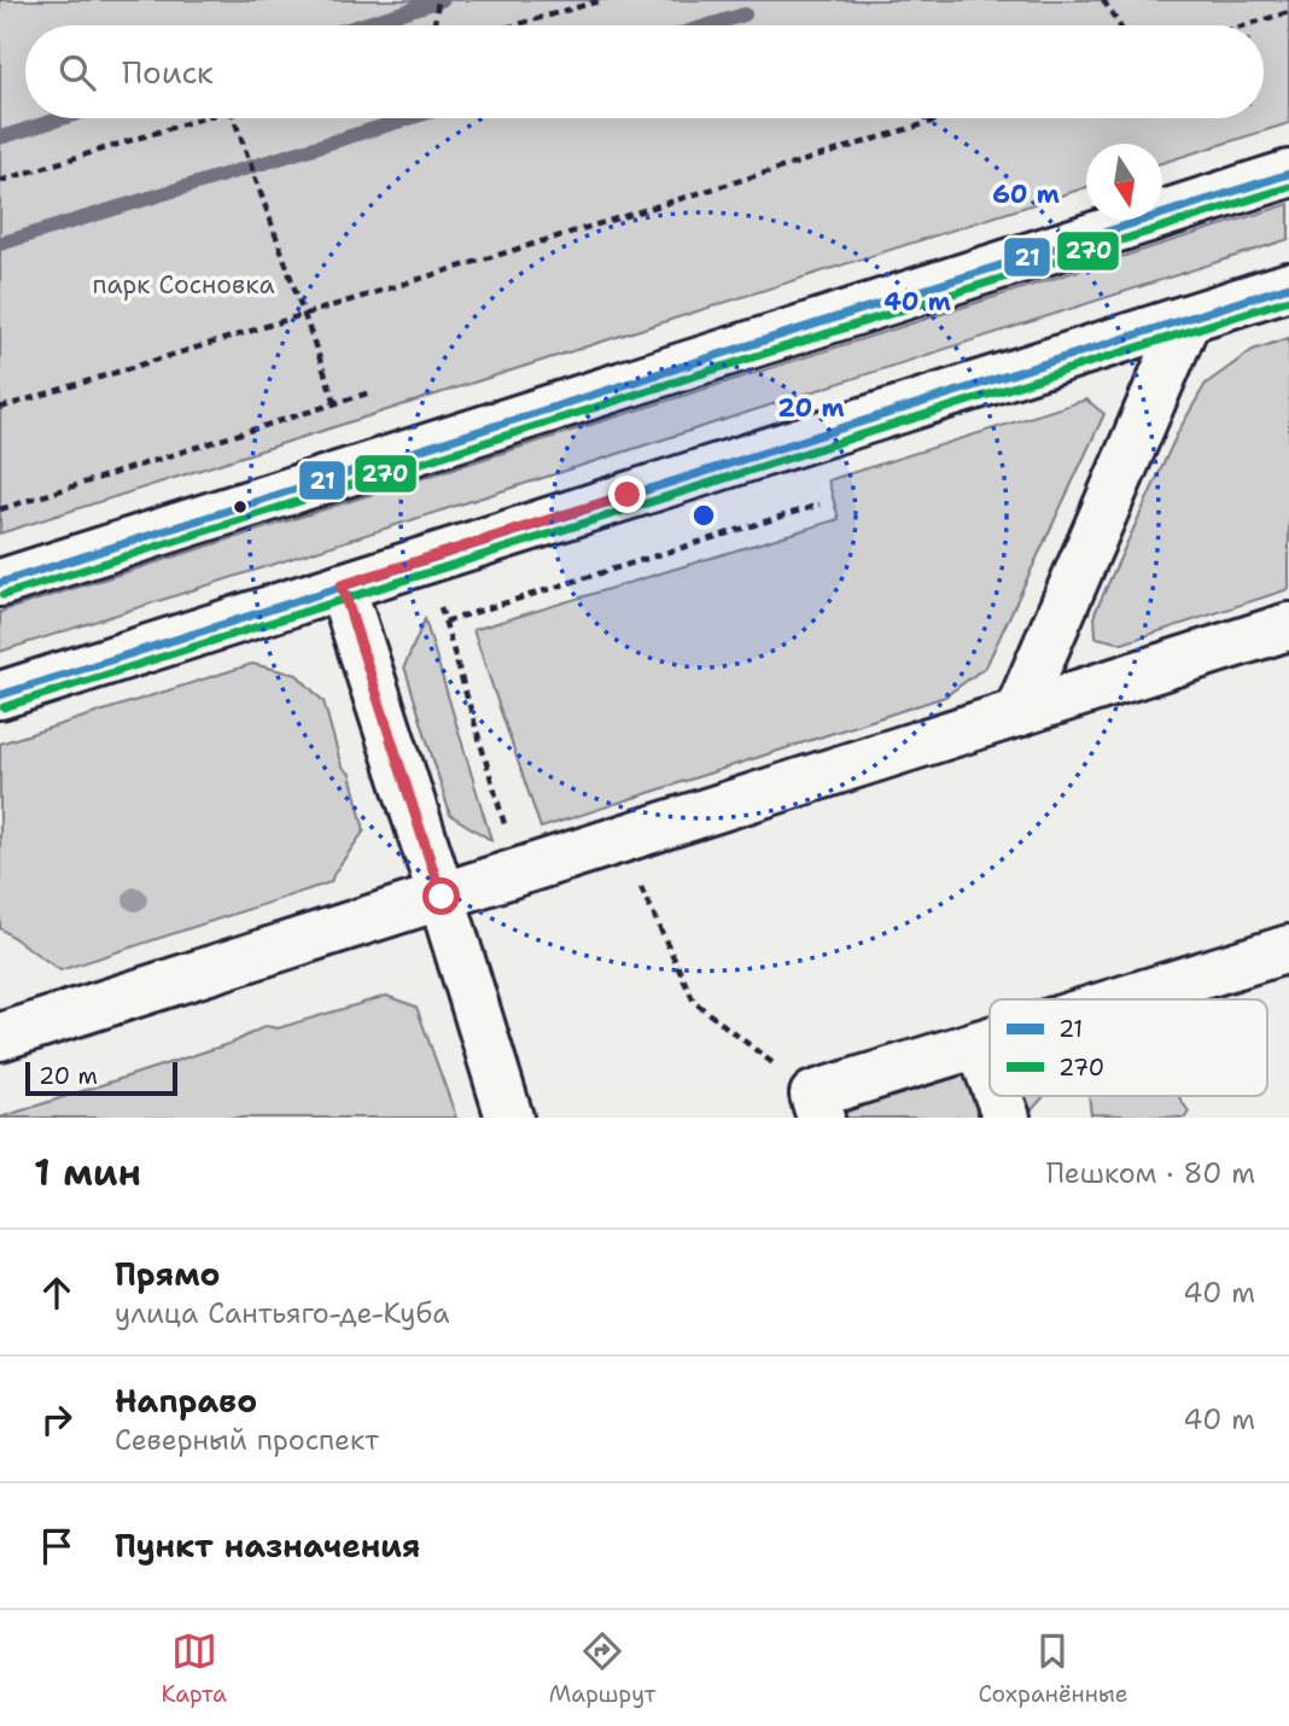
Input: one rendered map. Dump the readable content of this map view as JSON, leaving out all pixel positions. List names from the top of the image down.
{
  "parks": ["парк Сосновка"],
  "lines": ["transit line 21", "transit line 270"],
  "legend": ["21", "270"],
  "scale_bar": "20 m",
  "north": "bottom",
  "page": {
    "search": "Поиск",
    "scale": "20 m",
    "heading": ["1 мин", "Пешком · 80 m"],
    "list": [
      ["Прямо", "улица Сантьяго-де-Куба", "40 m"],
      ["Направо", "Северный проспект", "40 m"],
      "Пункт назначения"
    ],
    "nav": ["Карта", "Маршрут", "Сохранённые"]
  },
  "rings": ["60 m", "40 m", "20 m"]
}
